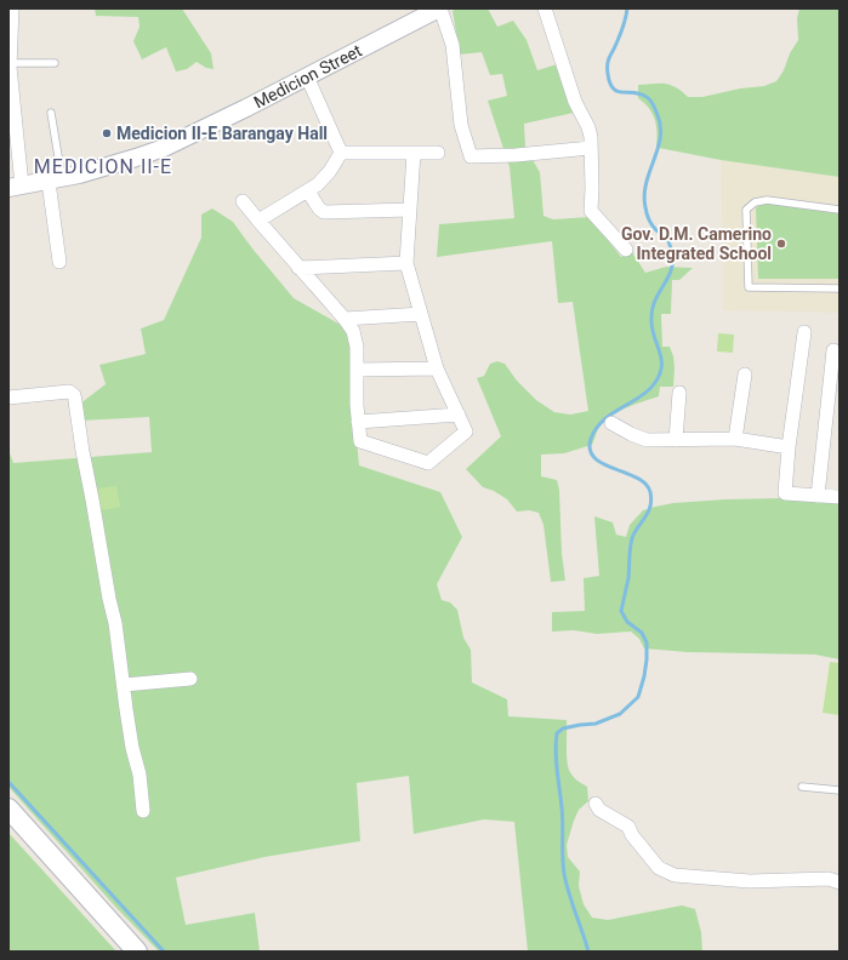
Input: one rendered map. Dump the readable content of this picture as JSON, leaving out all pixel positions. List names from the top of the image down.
{
  "streets": {
    "street": ["Medicion Street"]
  },
  "districts": ["MEDICION II-E"],
  "places": ["Medicion II-E Barangay Hall", "Gov. D.M. Camerino Integrated School"]
}
